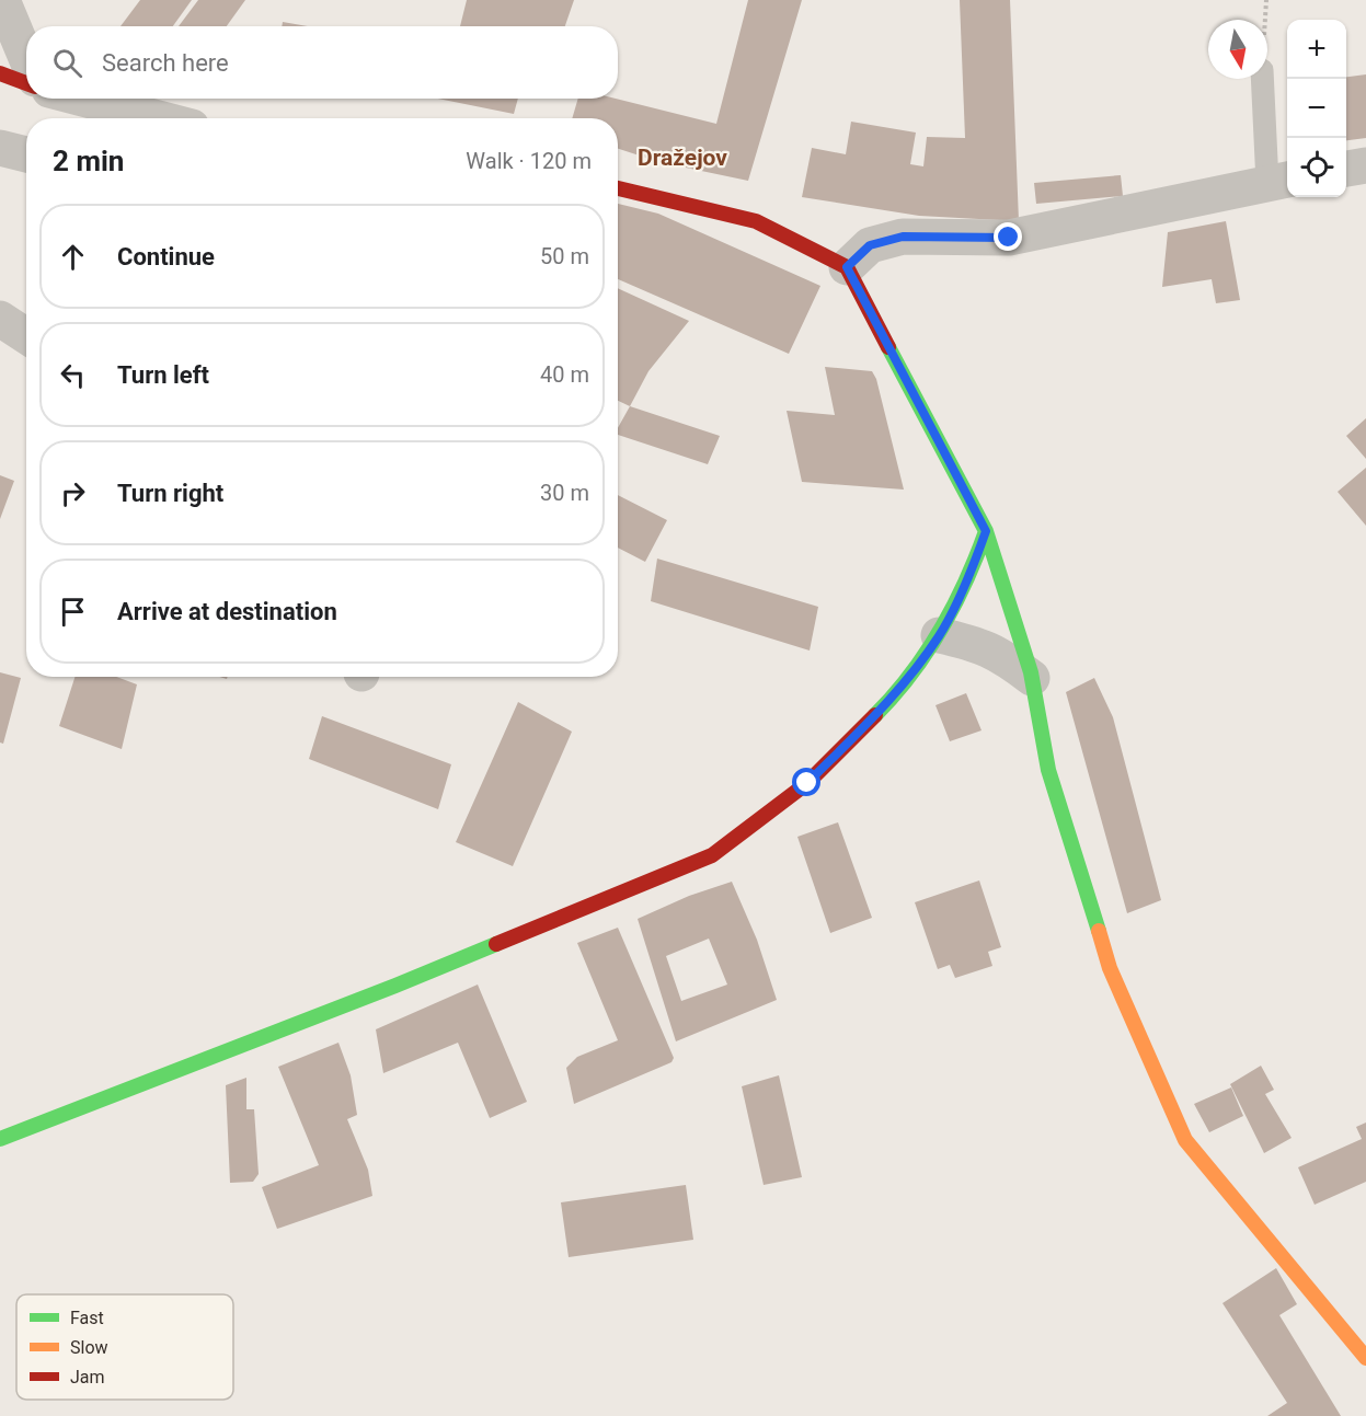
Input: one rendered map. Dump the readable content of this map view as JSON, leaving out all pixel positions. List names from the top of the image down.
{
  "districts": ["Dražejov"],
  "legend": ["Fast", "Slow", "Jam"],
  "north": "bottom",
  "page": {
    "map_buttons": ["+", "−"],
    "search": "Search here",
    "heading": ["2 min", "Walk · 120 m"],
    "list": [
      ["Continue", "50 m"],
      ["Turn left", "40 m"],
      ["Turn right", "30 m"],
      "Arrive at destination"
    ]
  }
}
